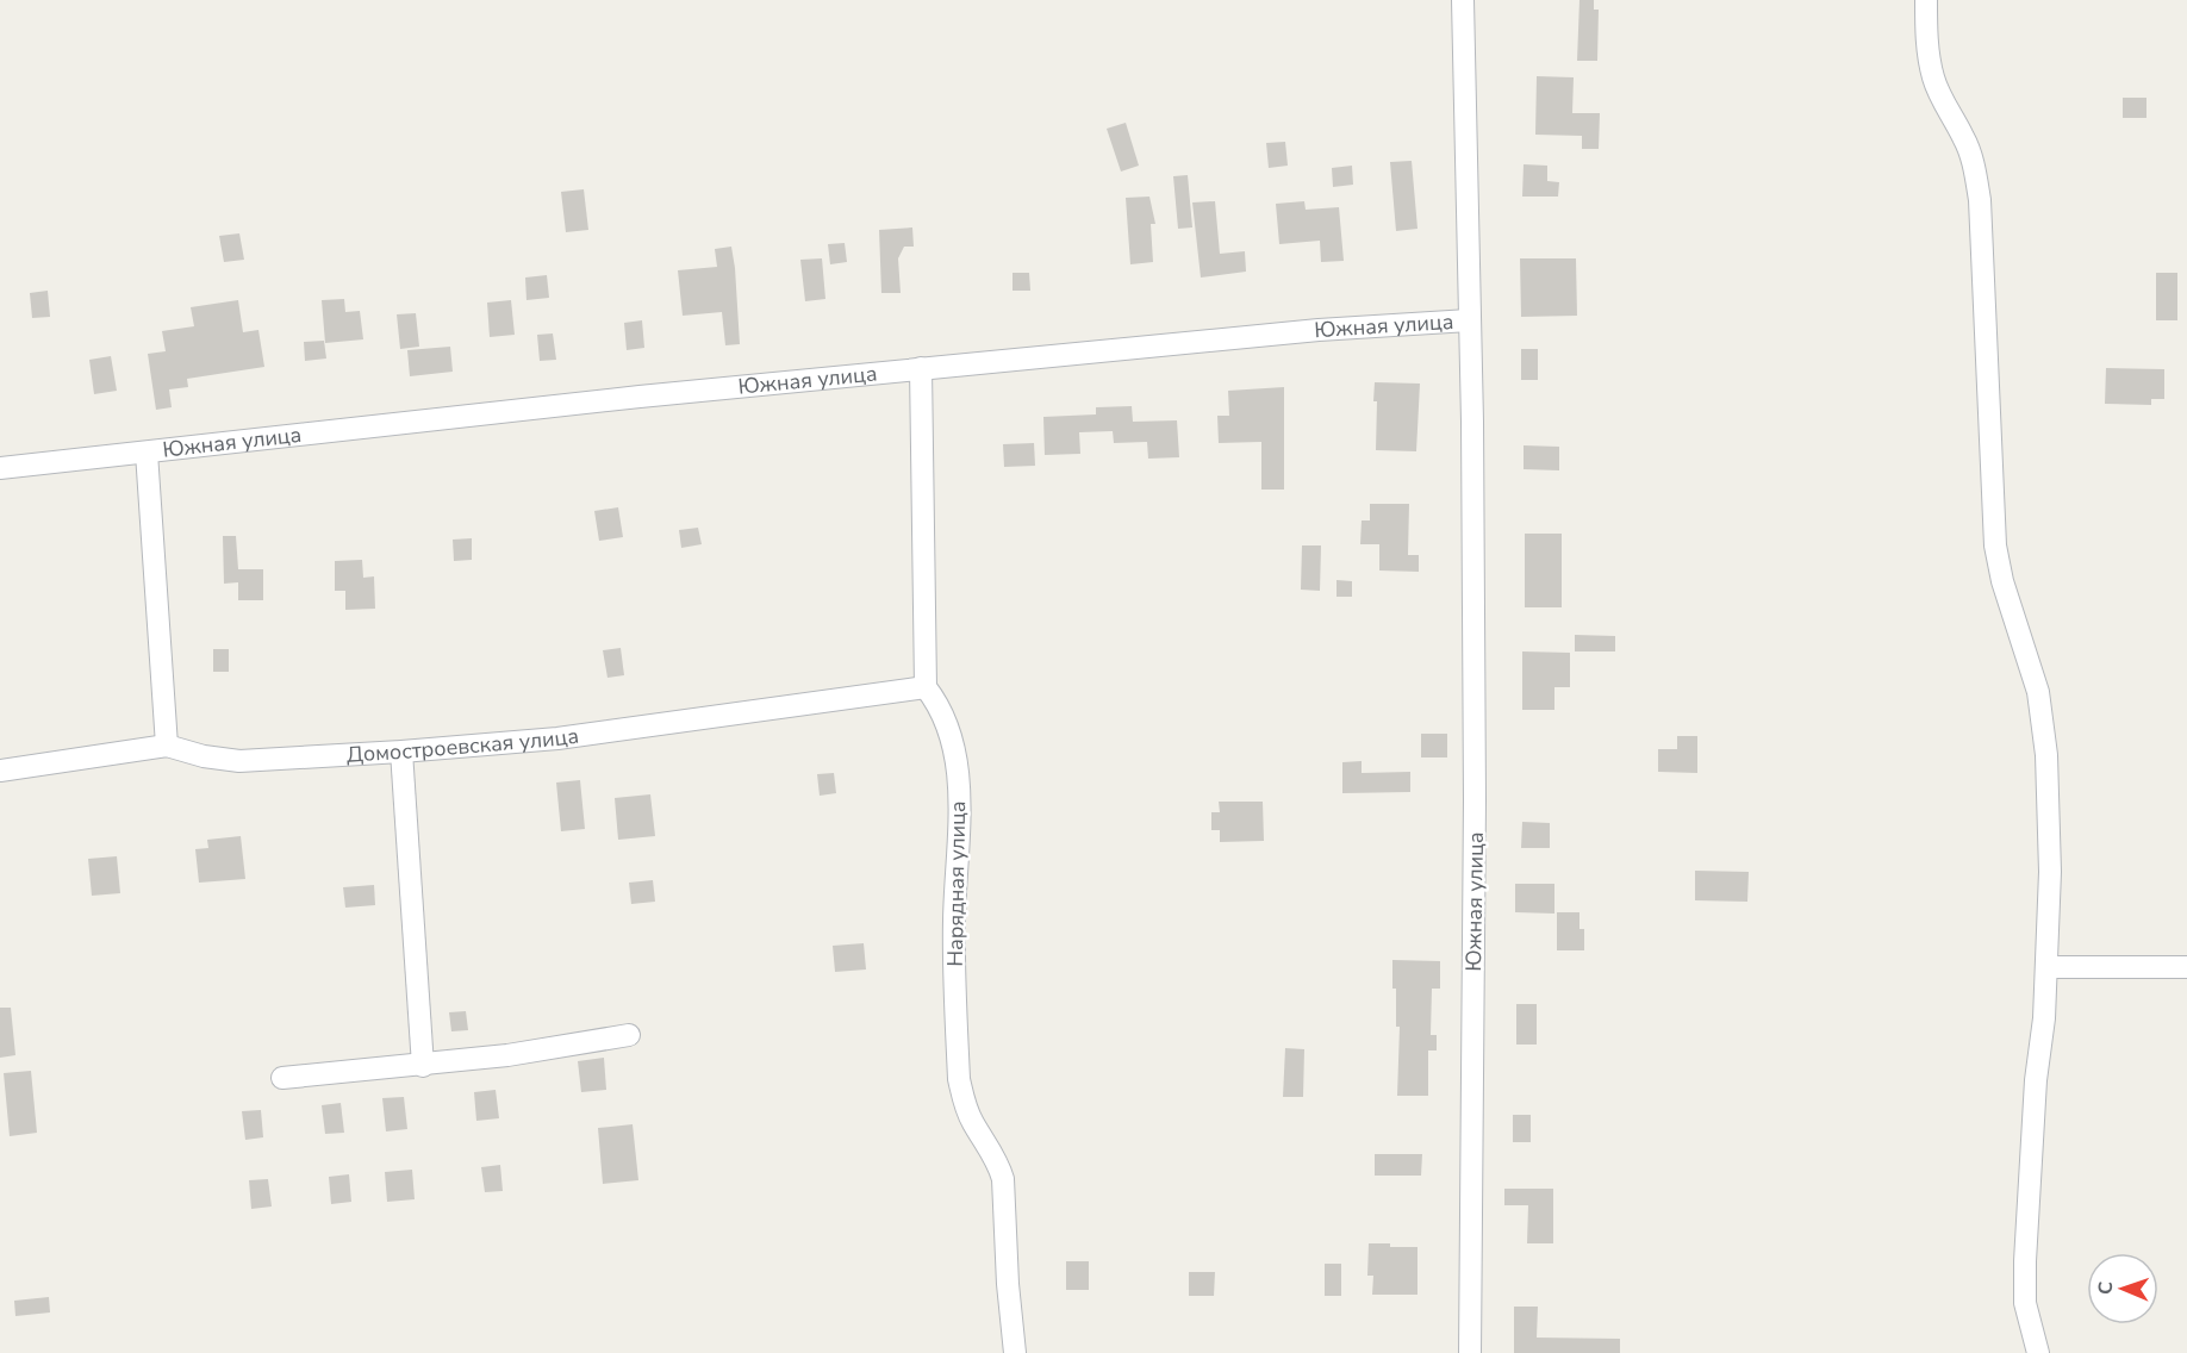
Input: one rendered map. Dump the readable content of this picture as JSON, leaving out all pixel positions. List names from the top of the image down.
{
  "streets": {
    "street": ["Южная улица", "Домостроевская улица", "Нарядная улица"]
  },
  "crossings": [
    ["Южная улица", "Нарядная улица"],
    ["Домостроевская улица", "Нарядная улица"]
  ],
  "north": "left"
}
